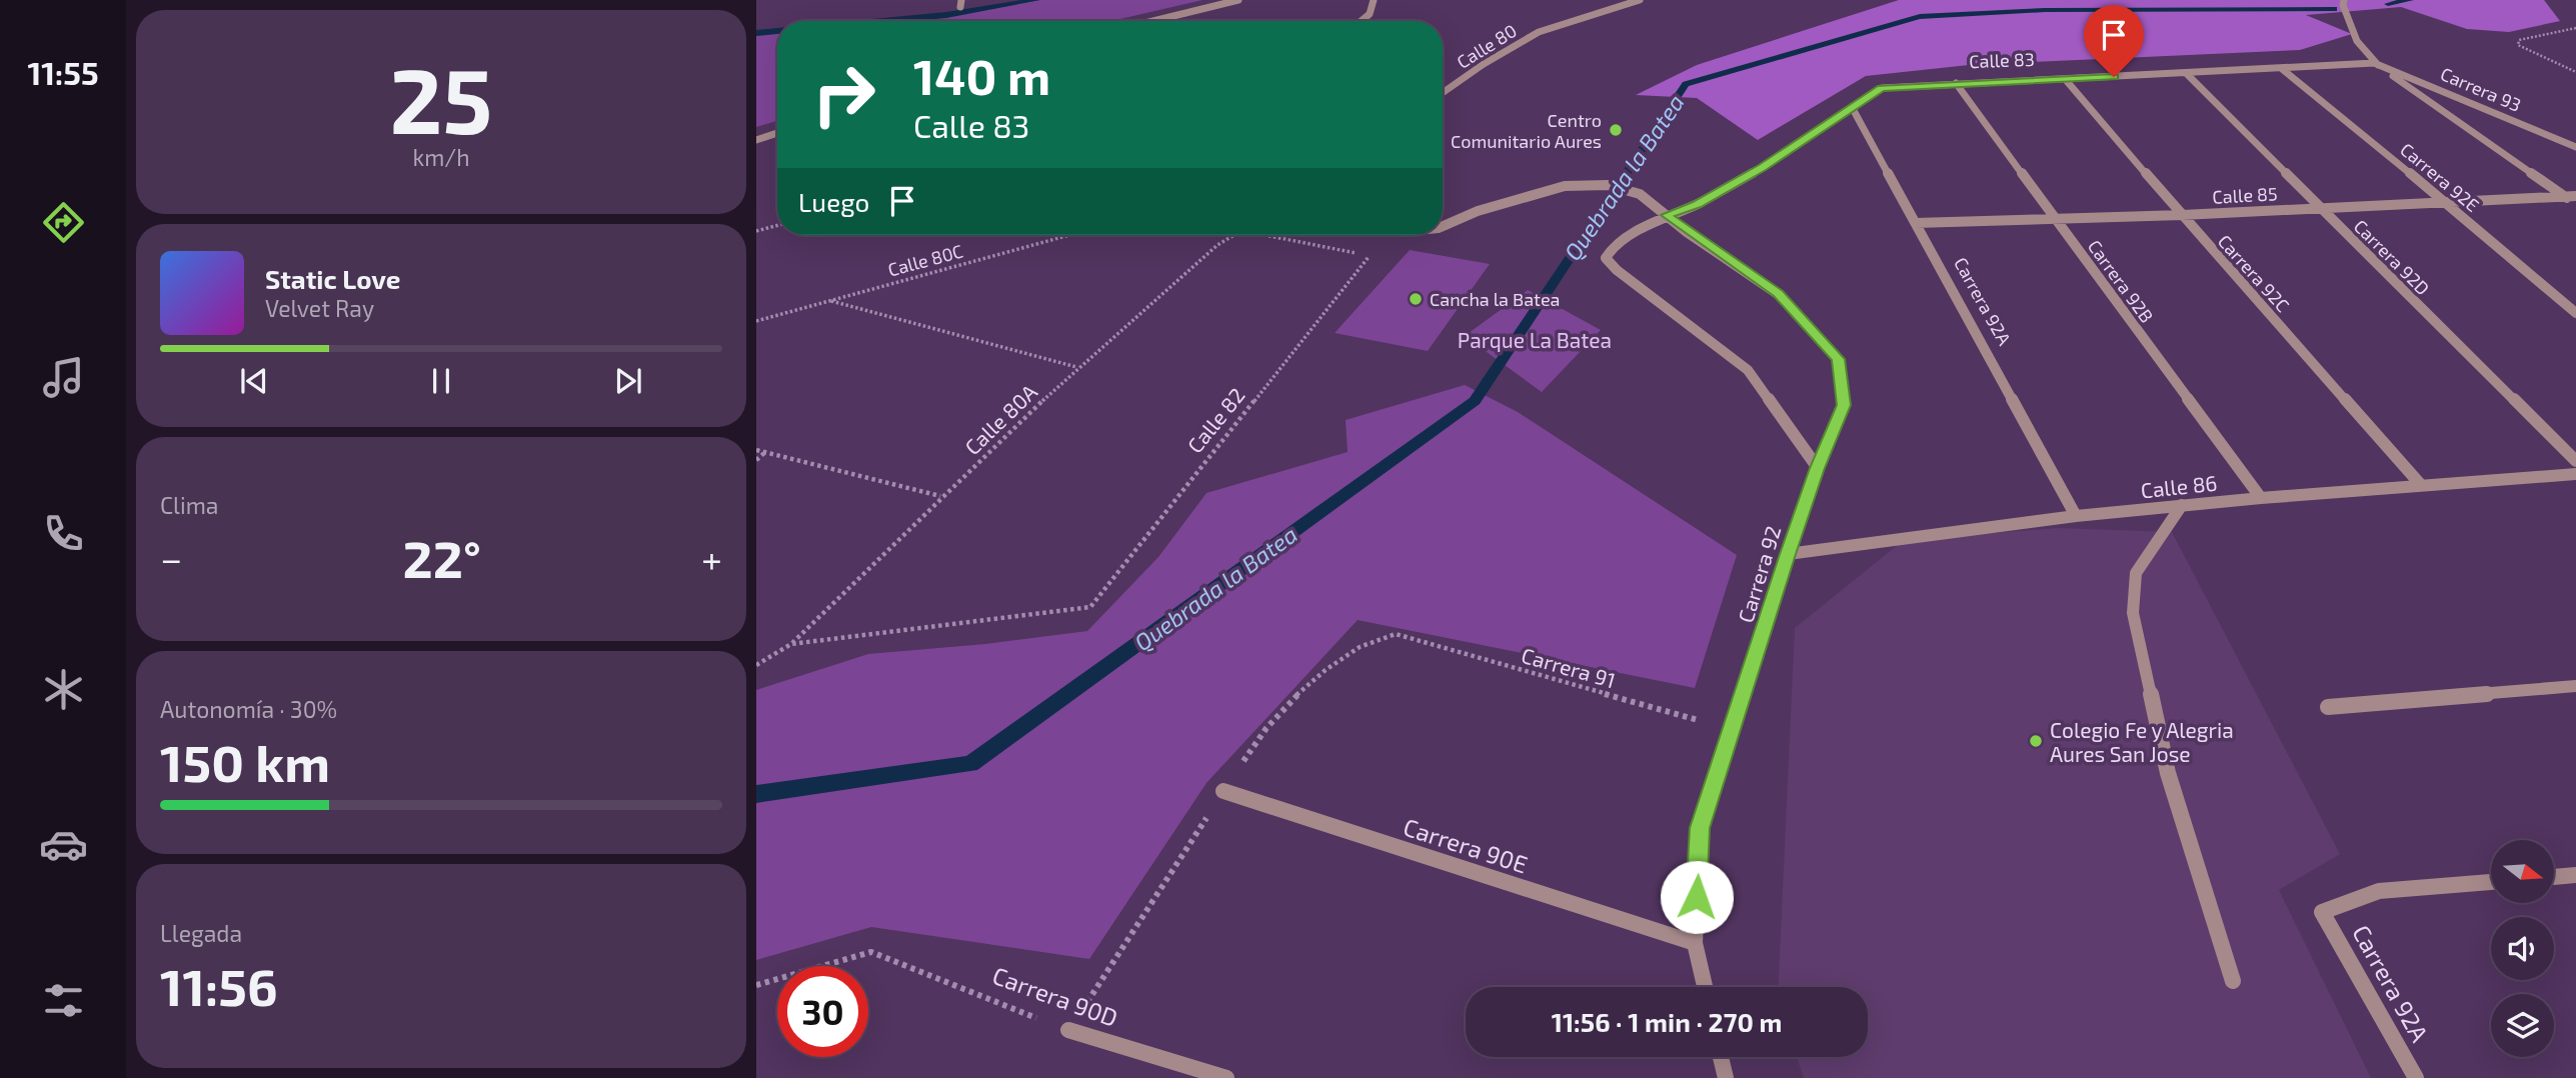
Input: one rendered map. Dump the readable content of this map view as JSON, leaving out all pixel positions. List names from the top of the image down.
{
  "streets": {
    "street": [
      "Calle 80",
      "Calle 83",
      "Carrera 93",
      "Carrera 92E",
      "Calle 85",
      "Carrera 92D",
      "Carrera 92C",
      "Carrera 92B",
      "Carrera 92A",
      "Calle 86",
      "Carrera 92",
      "Carrera 90E",
      "Carrera 90D"
    ],
    "path": [
      "Calle 80C",
      "Calle 80A",
      "Calle 82",
      "Carrera 91"
    ]
  },
  "crossings": [
    ["Calle 83", "Carrera 93"],
    ["Calle 83", "Carrera 92E"],
    ["Calle 83", "Carrera 92D"],
    ["Calle 83", "Carrera 92C"],
    ["Calle 83", "Carrera 92B"],
    ["Calle 83", "Carrera 92A"],
    ["Calle 83", "Carrera 92"],
    ["Carrera 92E", "Calle 85"],
    ["Calle 85", "Carrera 92D"],
    ["Calle 85", "Carrera 92C"],
    ["Calle 85", "Carrera 92B"],
    ["Calle 85", "Carrera 92A"],
    ["Carrera 92C", "Calle 86"],
    ["Carrera 92B", "Calle 86"],
    ["Carrera 92A", "Calle 86"],
    ["Calle 80A", "Calle 82"],
    ["Calle 86", "Carrera 92"],
    ["Carrera 92", "Carrera 91"],
    ["Carrera 92", "Carrera 90E"]
  ],
  "water": ["Quebrada la Batea"],
  "parks": ["Parque La Batea"],
  "places": ["Centro Comunitario Aures", "Cancha la Batea", "Colegio Fe y Alegria Aures San Jose"],
  "north": "right",
  "page": {
    "tabs": "11:55",
    "tile": [
      ["25", "km/h"],
      "Clima",
      ["Autonomía · 30%", "150 km"],
      ["Llegada", "11:56"]
    ],
    "turn": ["140 m", "Calle 83"],
    "then": "Luego",
    "song": ["Static Love", "Velvet Ray"],
    "heat": ["−", "22°", "+"],
    "limit": "30",
    "trip": "11:56 · 1 min · 270 m"
  }
}
